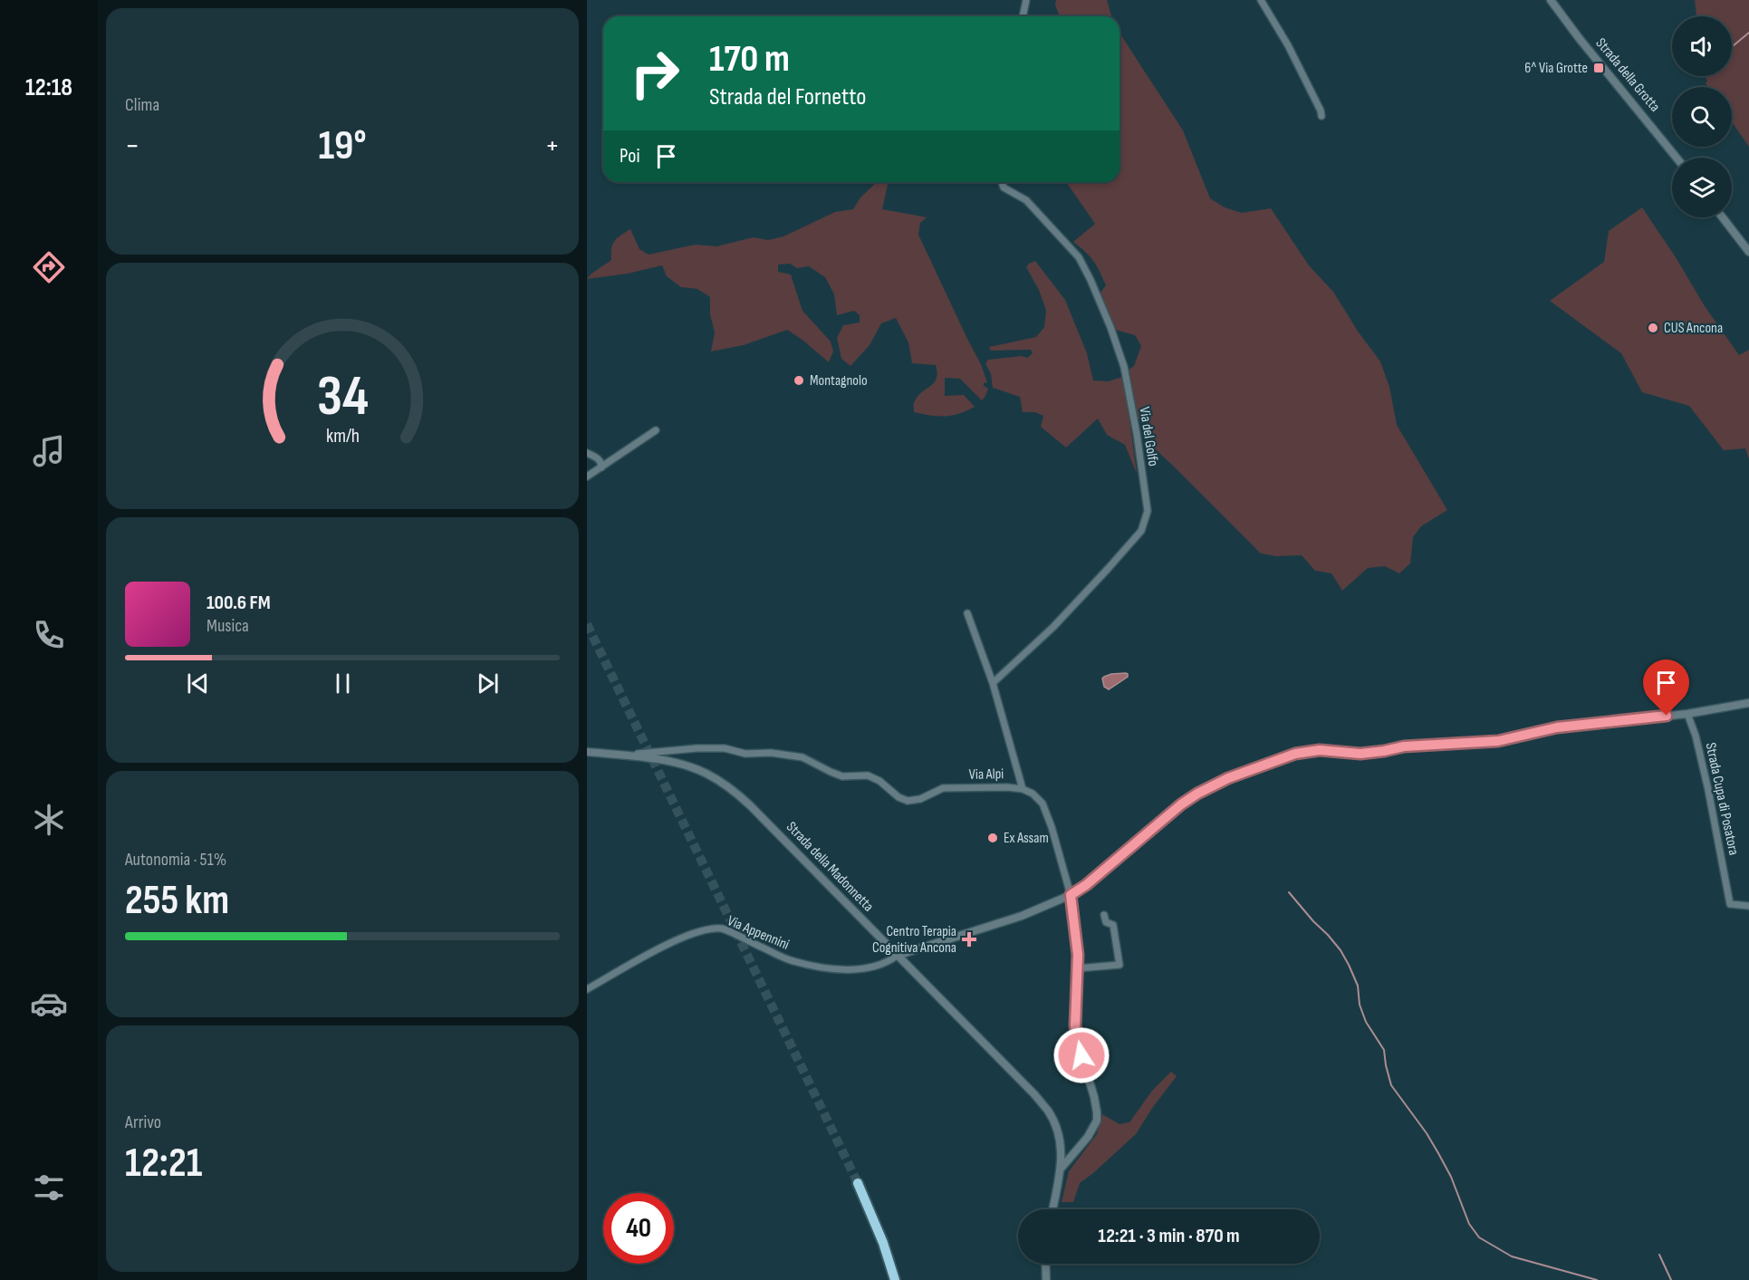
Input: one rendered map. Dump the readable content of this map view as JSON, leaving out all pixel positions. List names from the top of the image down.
{
  "streets": {
    "street": [
      "Strada della Grotta",
      "Via del Golfo",
      "Via Alpi",
      "Strada Cupa di Posatora",
      "Strada della Madonnetta",
      "Via Appennini"
    ]
  },
  "crossings": [
    ["Via Alpi", "Strada della Madonnetta"],
    ["Strada della Madonnetta", "Via Appennini"]
  ],
  "places": {
    "transit": ["6^ Via Grotte"],
    "other": ["CUS Ancona", "Montagnolo", "Ex Assam"],
    "health": ["Centro Terapia Cognitiva Ancona"]
  },
  "page": {
    "tabs": "12:18",
    "tile": [
      "Clima",
      ["Autonomia · 51%", "255 km"],
      ["Arrivo", "12:21"]
    ],
    "turn": ["170 m", "Strada del Fornetto"],
    "heat": ["−", "19°", "+"],
    "then": "Poi",
    "song": ["100.6 FM", "Musica"],
    "limit": "40",
    "trip": "12:21 · 3 min · 870 m",
    "gauge": ["34", "km/h"]
  }
}
